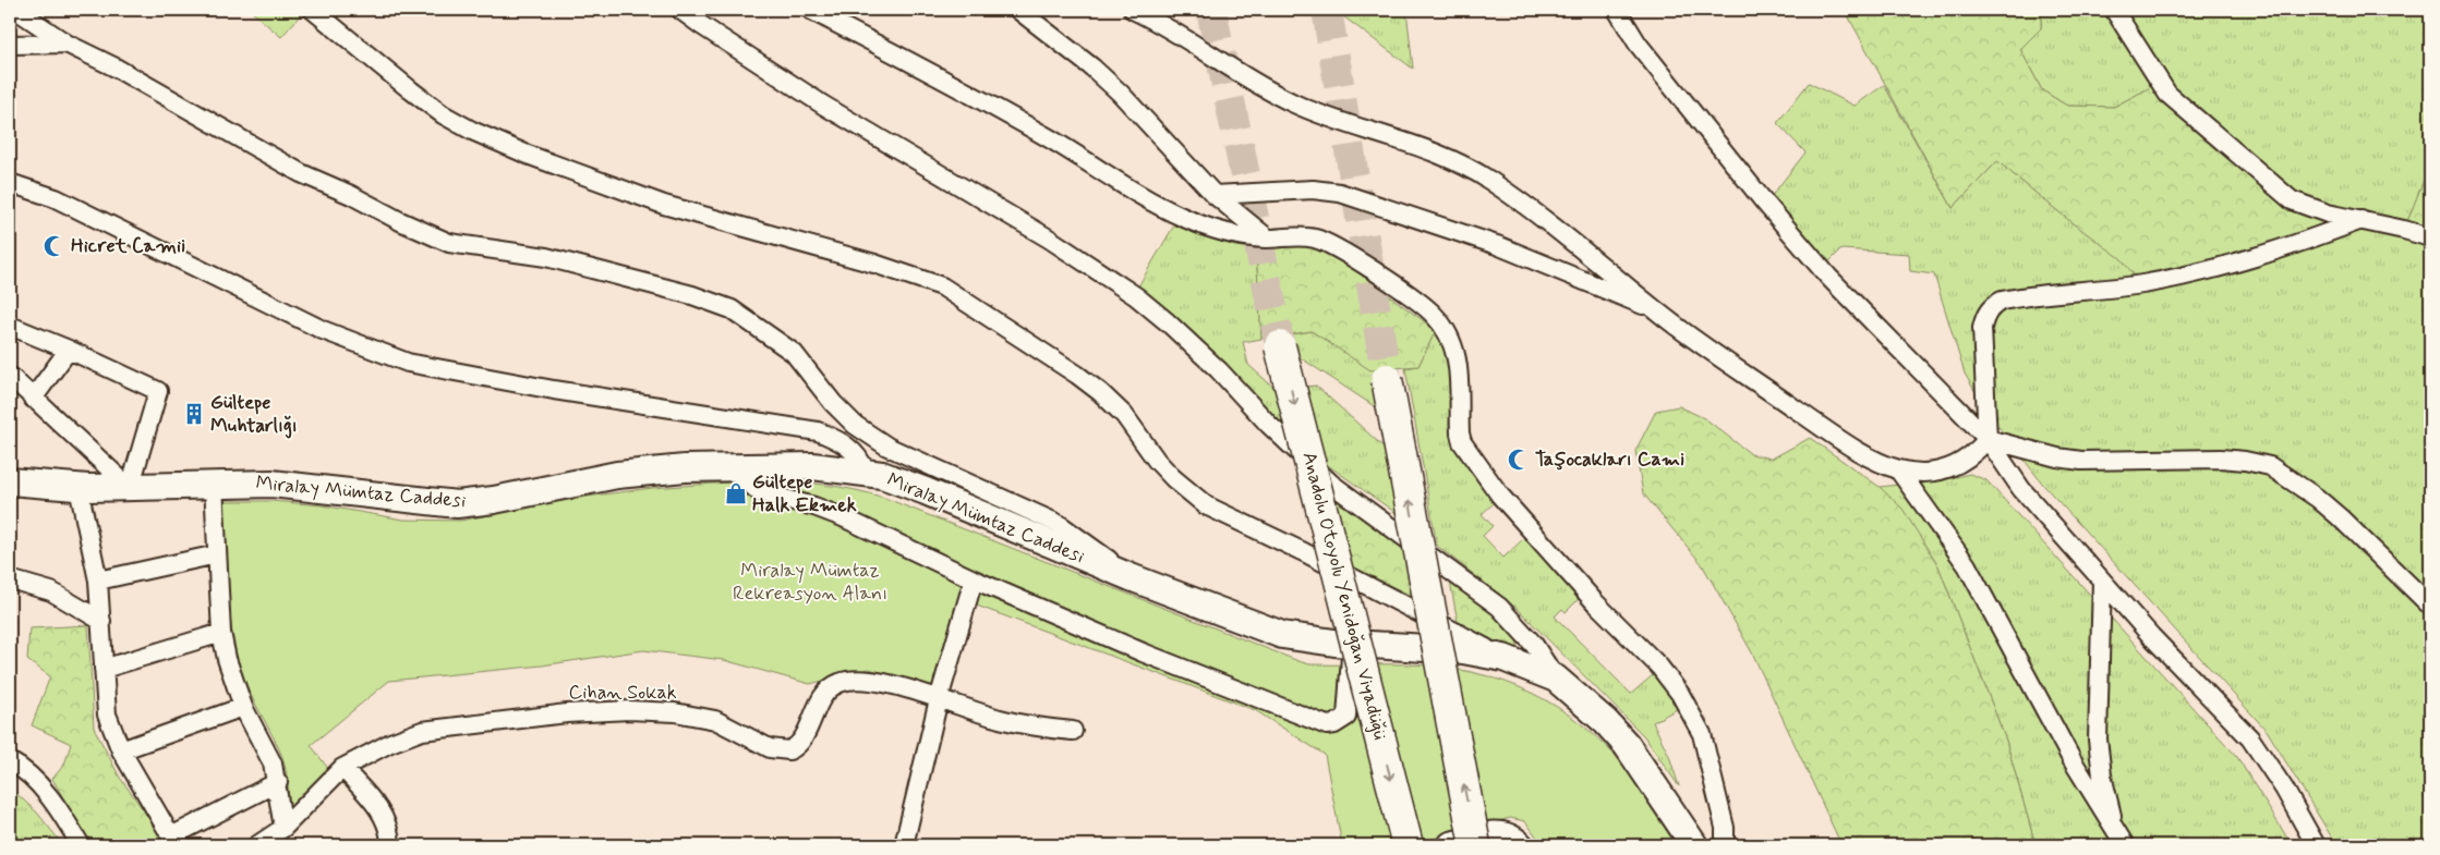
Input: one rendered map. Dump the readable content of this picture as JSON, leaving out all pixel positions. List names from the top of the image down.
{
  "streets": {
    "highway": ["Anadolu Otoyolu Yenidoğan Viyadüğü"],
    "main road": ["Miralay Mümtaz Caddesi"],
    "street": ["Cihan Sokak"]
  },
  "parks": ["Miralay Mümtaz Rekreasyon Alanı"],
  "places": {
    "mosque": ["Hicret Camii", "Taşocakları Cami"],
    "building": ["Gültepe Muhtarlığı"],
    "shop": ["Gültepe Halk Ekmek"]
  }
}
